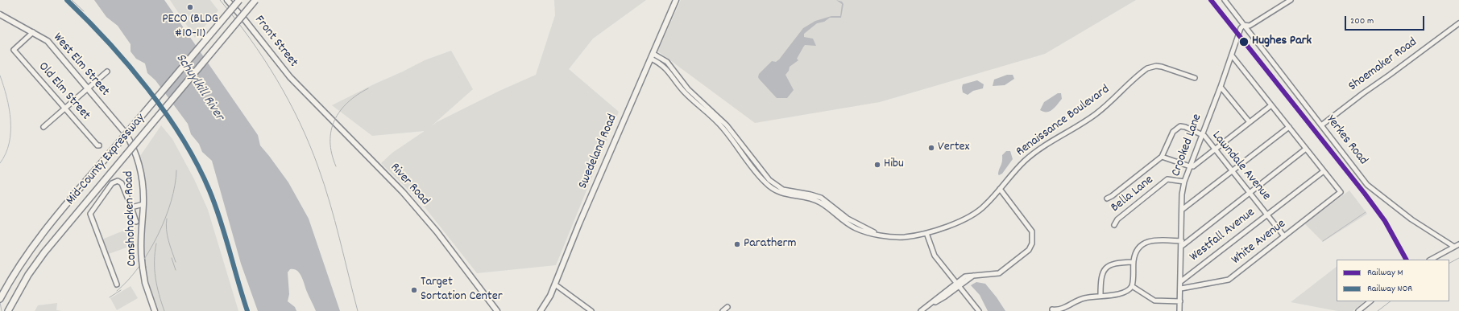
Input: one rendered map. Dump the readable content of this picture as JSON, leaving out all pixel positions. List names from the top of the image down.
{
  "streets": {
    "highway": ["Mid-County Expressway"],
    "main road": [
      "Front Street",
      "West Elm Street",
      "Swedeland Road",
      "River Road",
      "Conshohocken Road"
    ],
    "street": [
      "Shoemaker Road",
      "Old Elm Street",
      "Renaissance Boulevard",
      "Yerkes Road",
      "Crooked Lane",
      "Lawndale Avenue",
      "Bella Lane",
      "Westfall Avenue",
      "White Avenue"
    ]
  },
  "crossings": [
    ["Front Street", "River Road"],
    ["West Elm Street", "Old Elm Street"],
    ["West Elm Street", "Conshohocken Road"],
    ["Shoemaker Road", "Yerkes Road"],
    ["Renaissance Boulevard", "Swedeland Road"],
    ["Yerkes Road", "Crooked Lane"],
    ["Crooked Lane", "Lawndale Avenue"],
    ["Crooked Lane", "Bella Lane"],
    ["Crooked Lane", "Westfall Avenue"],
    ["Crooked Lane", "White Avenue"],
    ["Lawndale Avenue", "Westfall Avenue"],
    ["Lawndale Avenue", "White Avenue"],
    ["Westfall Avenue", "White Avenue"]
  ],
  "water": ["Schuylkill River"],
  "places": [
    "PECO (BLDG #10-11)",
    "Hughes Park",
    "Vertex",
    "Hibu",
    "Paratherm",
    "Target Sortation Center"
  ],
  "lines": ["rail line M", "rail line NOR"],
  "legend": ["Railway M", "Railway NOR"],
  "scale_bar": "200 m"
}
